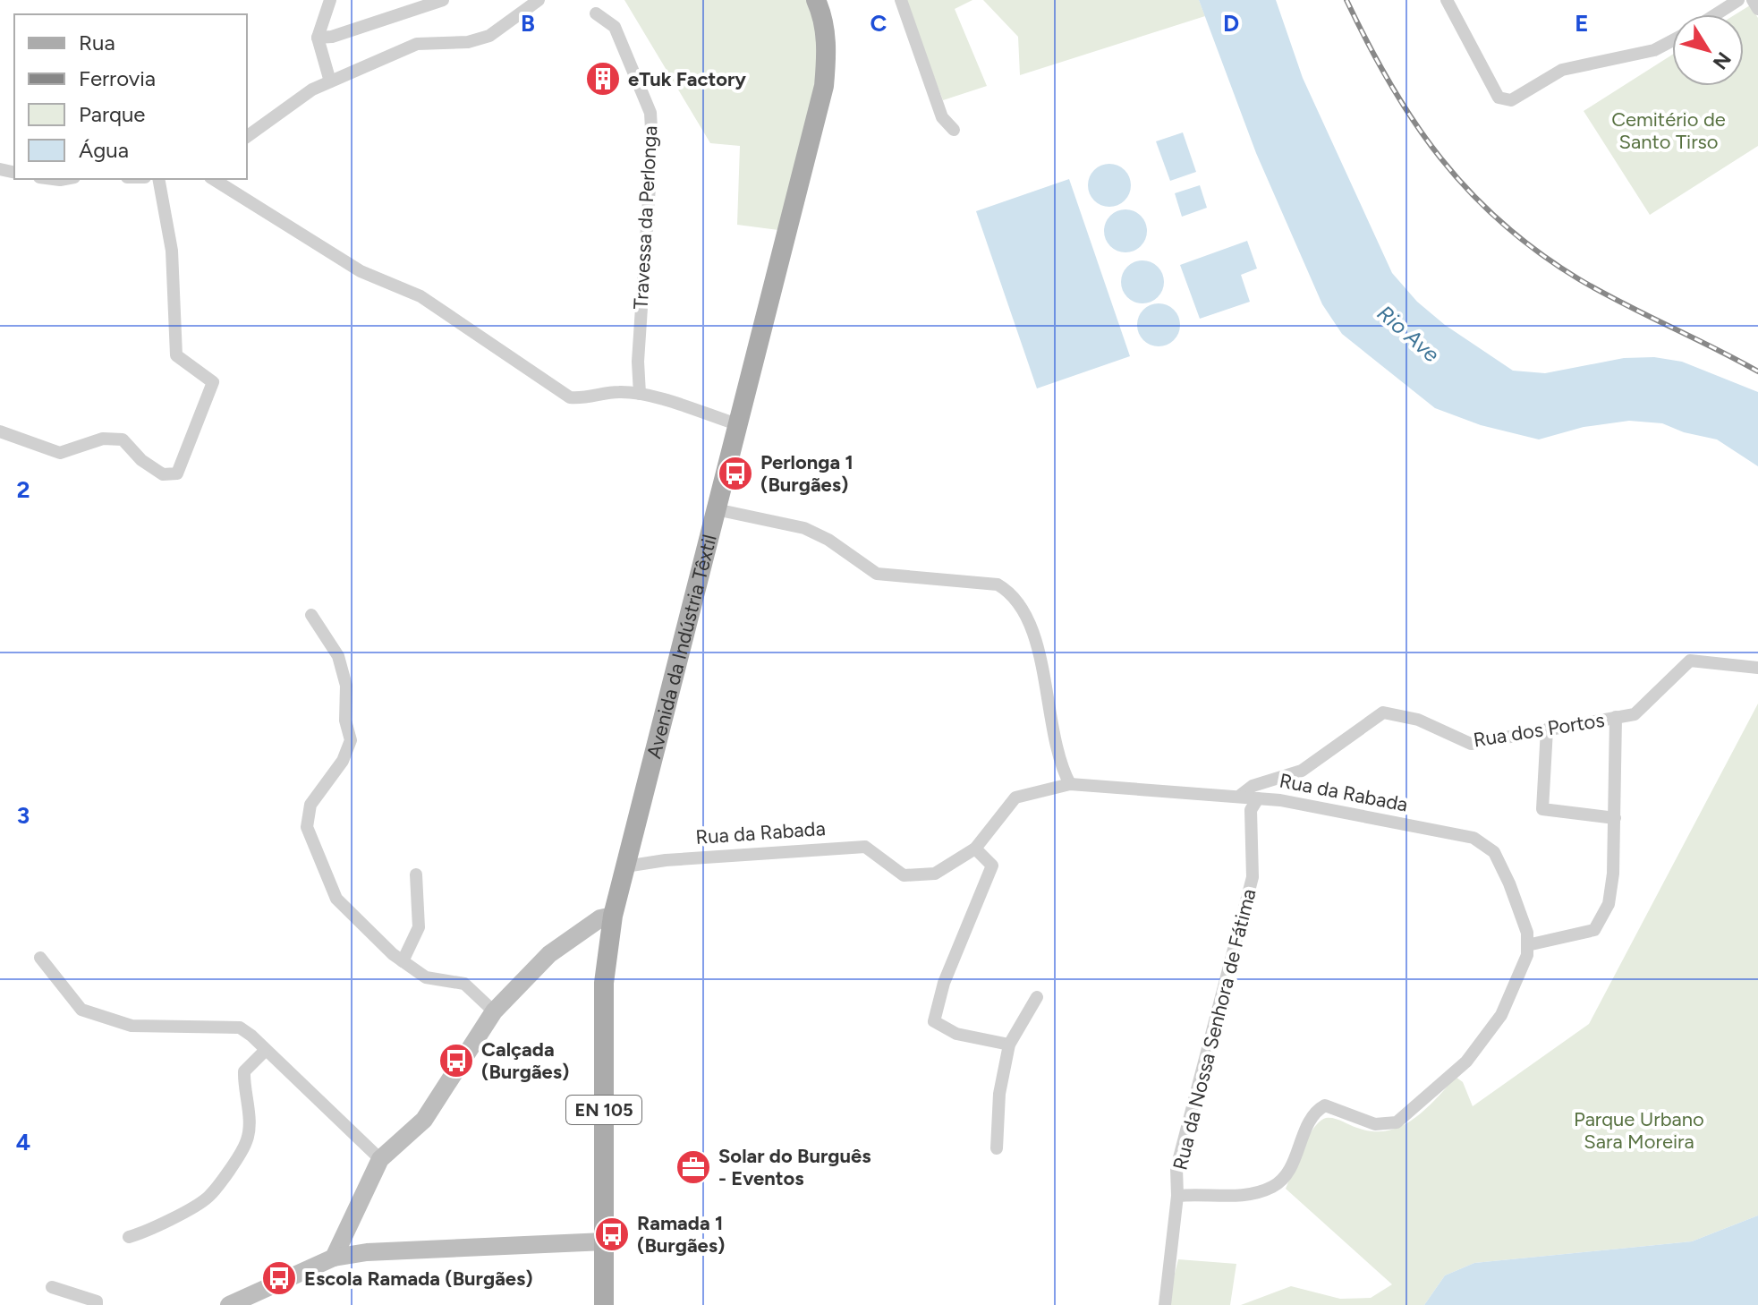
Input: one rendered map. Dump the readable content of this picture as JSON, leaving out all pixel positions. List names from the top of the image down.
{
  "streets": {
    "main road": ["Avenida da Indústria Têxtil", "EN 105"],
    "street": [
      "Travessa da Perlonga",
      "Rua dos Portos",
      "Rua da Rabada",
      "Rua da Nossa Senhora de Fátima"
    ]
  },
  "crossings": [
    ["Avenida da Indústria Têxtil", "Rua da Rabada"],
    ["Rua dos Portos", "Rua da Rabada"],
    ["Rua da Rabada", "Rua da Nossa Senhora de Fátima"]
  ],
  "water": ["Rio Ave"],
  "parks": ["Cemitério de Santo Tirso", "Parque Urbano Sara Moreira"],
  "places": {
    "building": ["eTuk Factory"],
    "bus stop": [
      "Perlonga 1 (Burgães)",
      "Calçada (Burgães)",
      "Ramada 1 (Burgães)",
      "Escola Ramada (Burgães)"
    ],
    "office": ["Solar do Burguês - Eventos"]
  },
  "legend": [
    "Rua",
    "Ferrovia",
    "Parque",
    "Água"
  ],
  "north": "bottom right",
  "grid": {
    "columns": [
      "B",
      "C",
      "D",
      "E"
    ],
    "rows": ["2", "3", "4"]
  }
}
